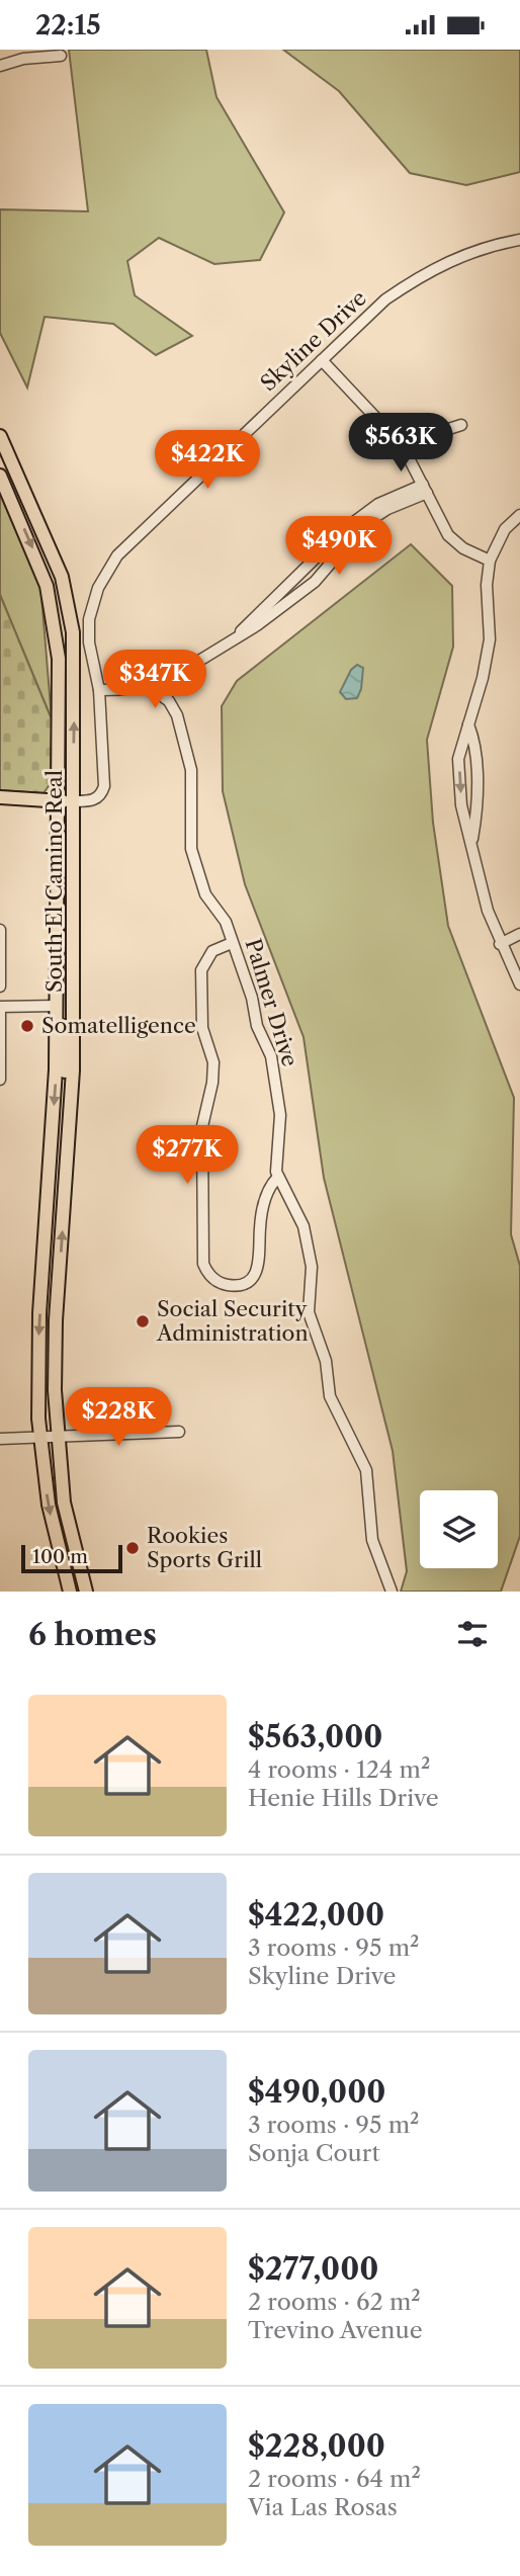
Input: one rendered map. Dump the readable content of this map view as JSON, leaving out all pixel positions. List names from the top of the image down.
{
  "streets": {
    "main road": ["South El Camino Real"],
    "street": ["Skyline Drive", "Palmer Drive"]
  },
  "crossings": [
    ["Skyline Drive", "South El Camino Real"]
  ],
  "places": ["Somatelligence", "Social Security Administration", "Rookies Sports Grill"],
  "scale_bar": "100 m",
  "page": {
    "status": "22:15",
    "price": [
      "$563K",
      "$422K",
      "$490K",
      "$347K",
      "$277K",
      "$228K"
    ],
    "scale": "100 m",
    "heading": "6 homes",
    "list": [
      {
        "name": "$563,000",
        "note": "4 rooms · 124 m² · Henie Hills Drive"
      },
      {
        "name": "$422,000",
        "note": "3 rooms · 95 m² · Skyline Drive"
      },
      {
        "name": "$490,000",
        "note": "3 rooms · 95 m² · Sonja Court"
      },
      {
        "name": "$277,000",
        "note": "2 rooms · 62 m² · Trevino Avenue"
      },
      {
        "name": "$228,000",
        "note": "2 rooms · 64 m² · Via Las Rosas"
      }
    ]
  }
}
